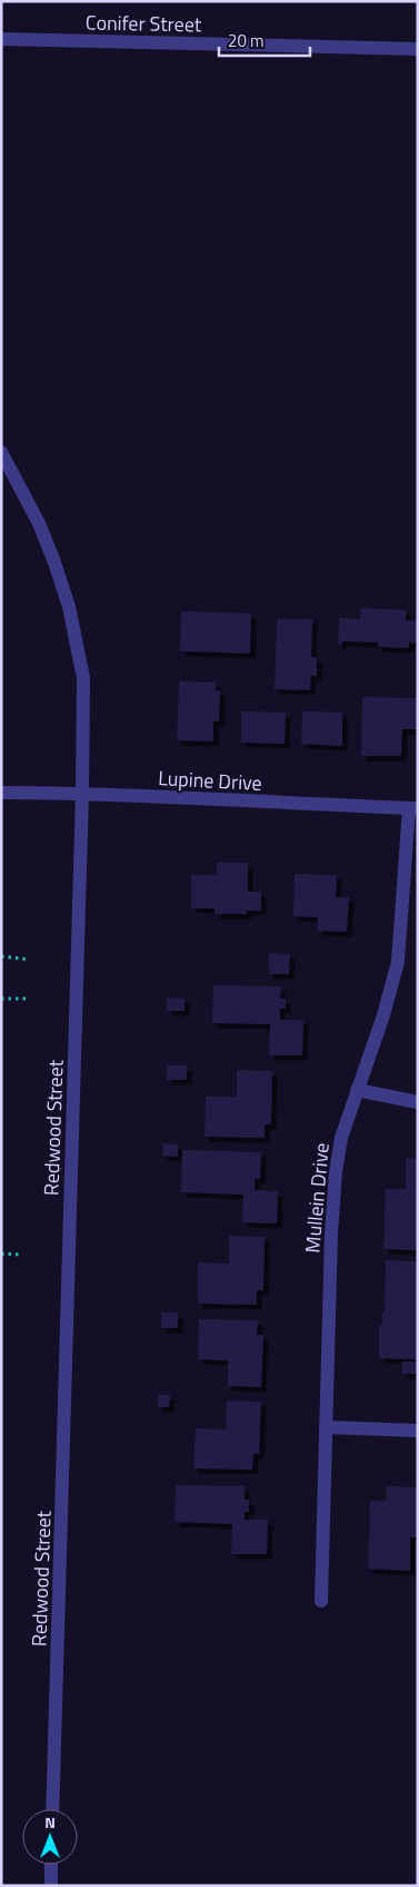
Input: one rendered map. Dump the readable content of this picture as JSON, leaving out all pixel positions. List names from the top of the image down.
{
  "streets": {
    "street": [
      "Conifer Street",
      "Lupine Drive",
      "Redwood Street",
      "Mullein Drive"
    ]
  },
  "crossings": [
    ["Lupine Drive", "Redwood Street"],
    ["Lupine Drive", "Mullein Drive"]
  ],
  "scale_bar": "20 m",
  "north": "top"
}
